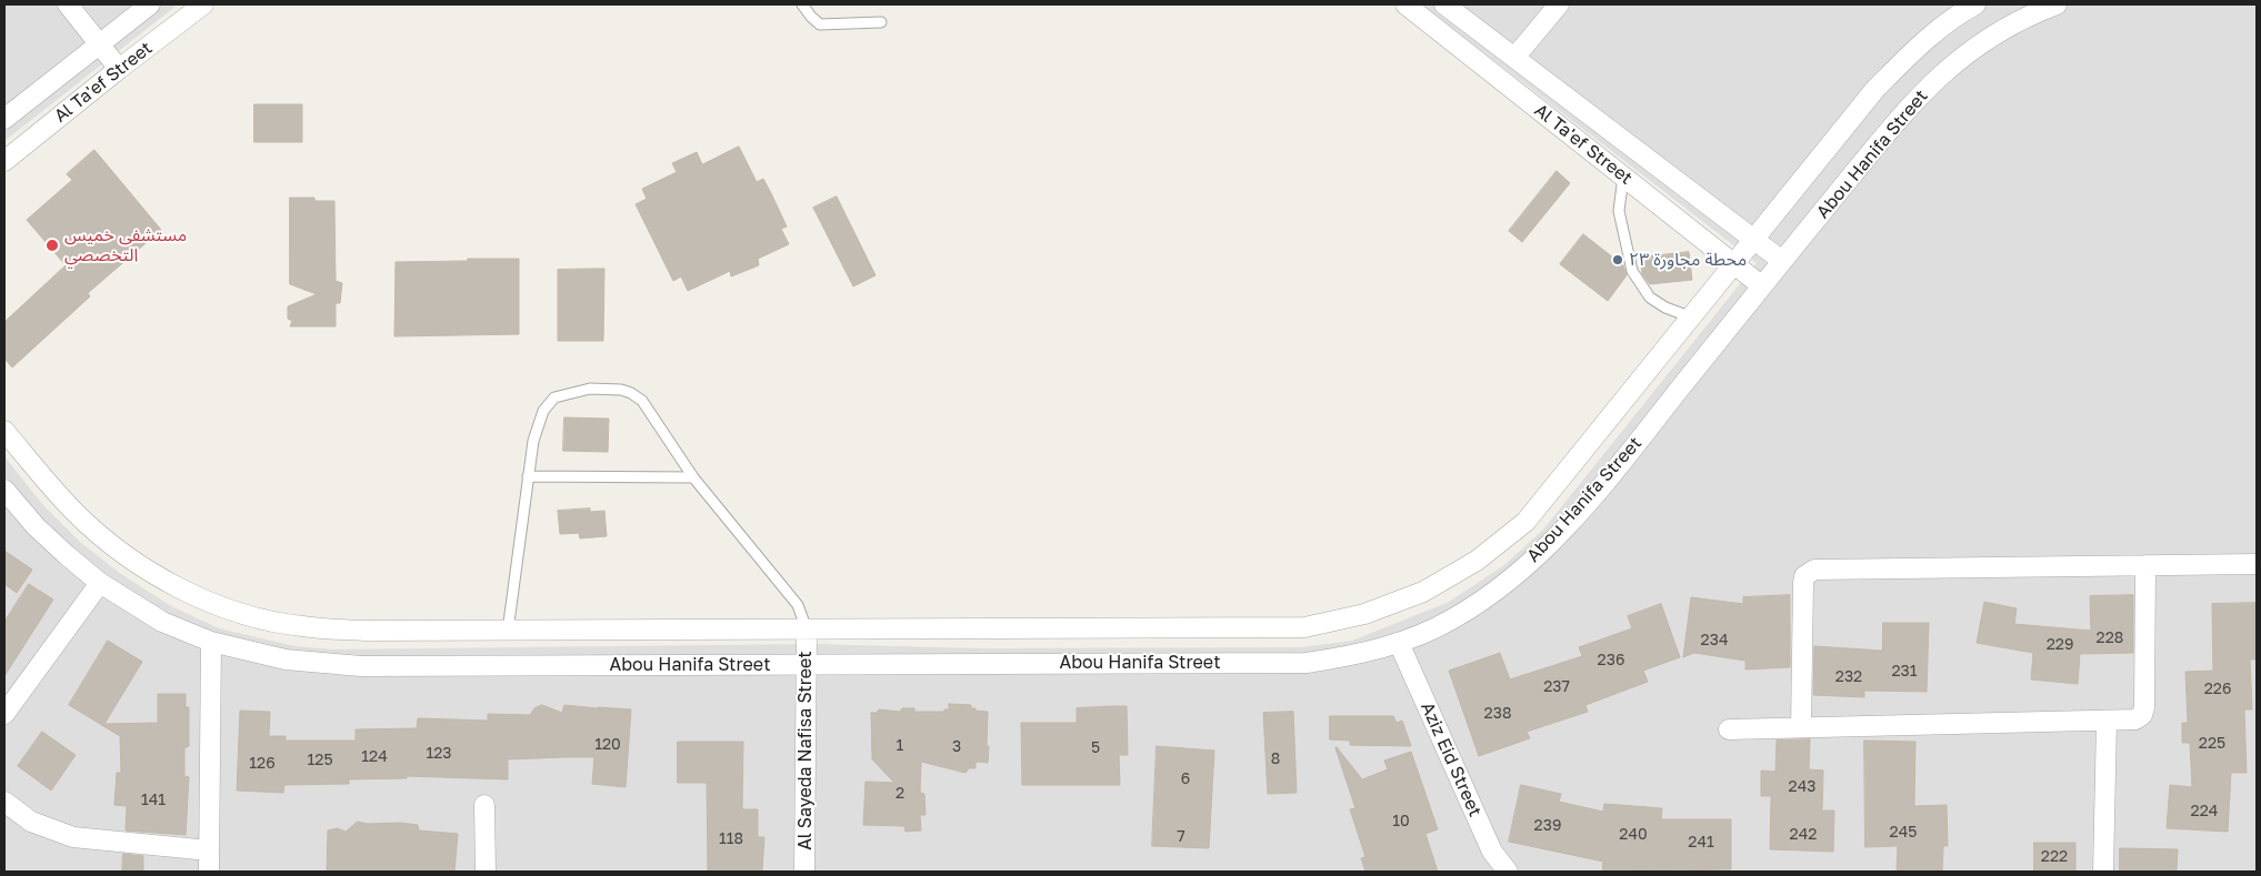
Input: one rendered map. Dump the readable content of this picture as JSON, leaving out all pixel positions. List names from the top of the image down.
{
  "streets": {
    "street": [
      "Al Ta'ef Street",
      "Abou Hanifa Street",
      "Al Sayeda Nafisa Street",
      "Aziz Eid Street"
    ]
  },
  "crossings": [
    ["Al Ta'ef Street", "Abou Hanifa Street"],
    ["Abou Hanifa Street", "Al Sayeda Nafisa Street"],
    ["Abou Hanifa Street", "Aziz Eid Street"]
  ],
  "places": ["مستشفى خميس التخصصي", "محطة مجاورة ٢٣"],
  "house_numbers": [
    "228",
    "234",
    "229",
    "236",
    "231",
    "232",
    "237",
    "226",
    "238",
    "225",
    "120",
    "1",
    "3",
    "5",
    "123",
    "124",
    "8",
    "125",
    "126",
    "6",
    "243",
    "2",
    "141",
    "224",
    "10",
    "239",
    "245",
    "240",
    "242",
    "7",
    "118",
    "241",
    "222"
  ]
}
